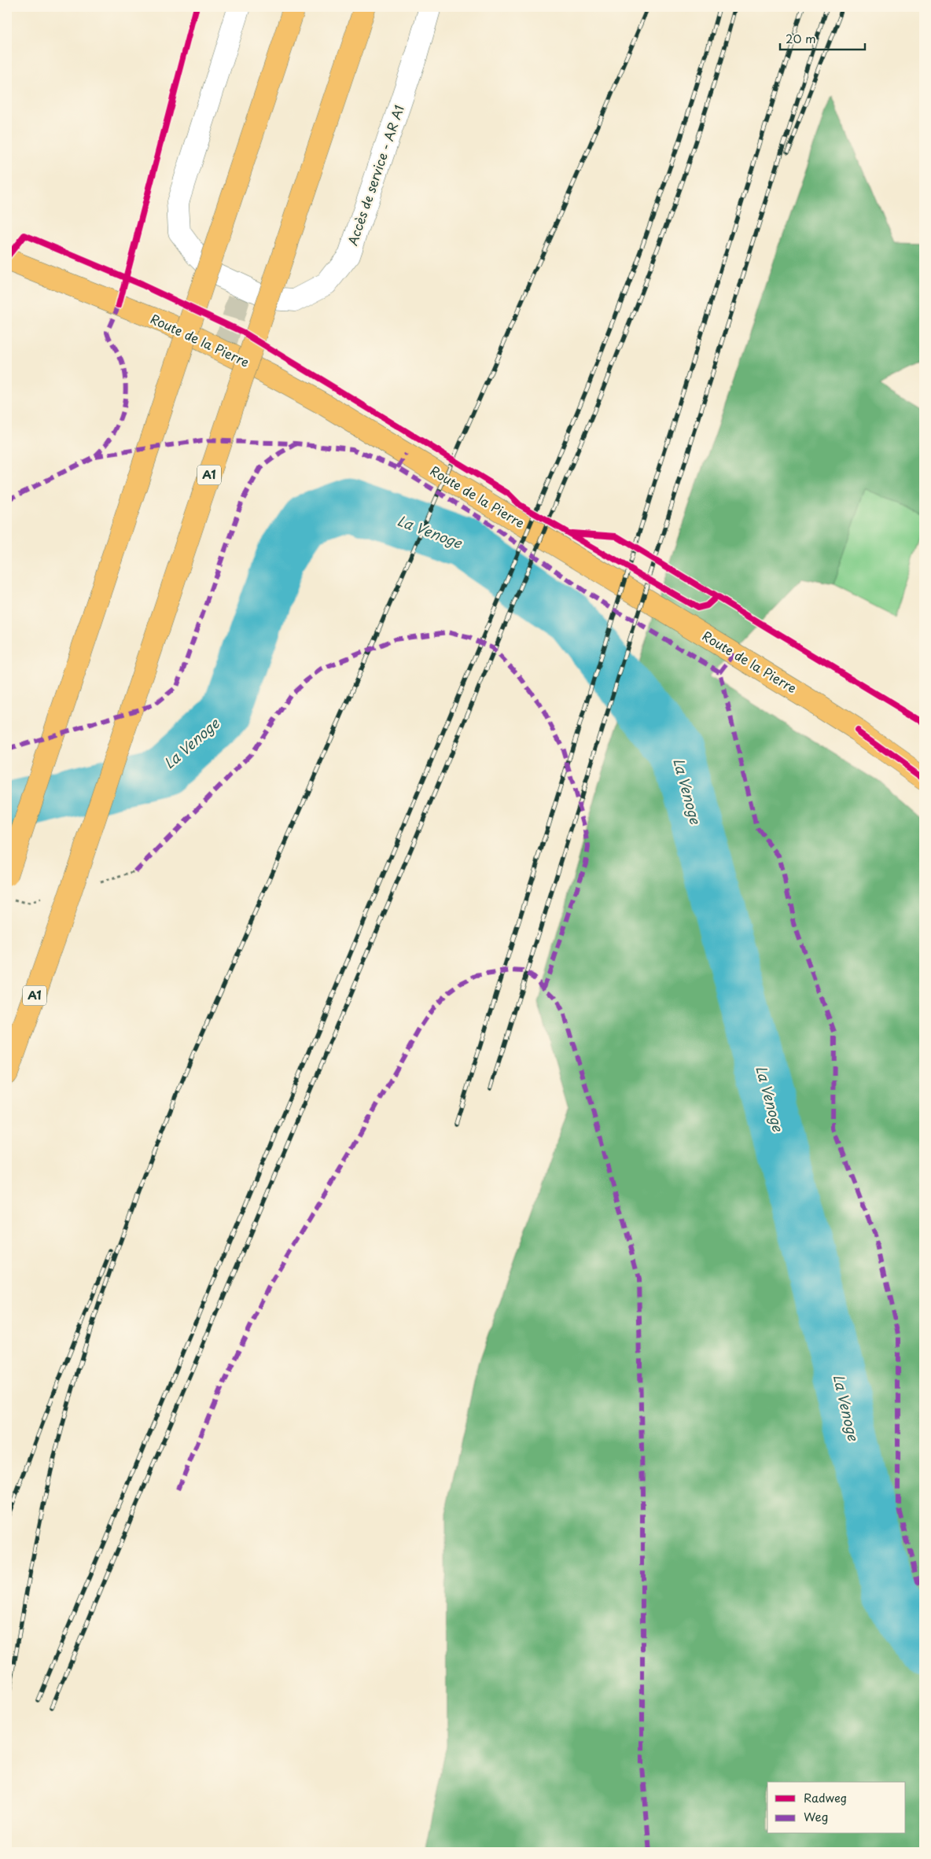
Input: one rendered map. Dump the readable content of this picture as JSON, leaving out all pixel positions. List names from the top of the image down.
{
  "streets": {
    "main road": ["Route de la Pierre", "A1"],
    "lane": ["Accès de service - AR A1"]
  },
  "water": ["La Venoge"],
  "legend": ["Radweg", "Weg"],
  "scale_bar": "20 m"
}
